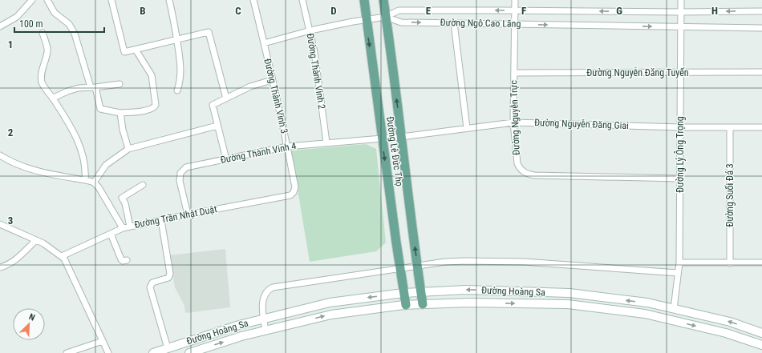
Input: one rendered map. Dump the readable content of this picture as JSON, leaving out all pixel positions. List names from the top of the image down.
{
  "streets": {
    "main road": ["Đường Lê Đức Thọ", "Đường Hoàng Sa"],
    "street": [
      "Đường Ngô Cao Lãng",
      "Đường Thành Vinh 2",
      "Đường Nguyễn Đăng Tuyến",
      "Đường Thành Vinh 3",
      "Đường Nguyễn Trực",
      "Đường Nguyễn Đăng Giai",
      "Đường Thành Vinh 4",
      "Đường Lý Ông Trọng",
      "Đường Suối Đá 3",
      "Đường Trần Nhật Duật"
    ]
  },
  "crossings": [
    ["Đường Ngô Cao Lãng", "Đường Nguyễn Trực"],
    ["Đường Ngô Cao Lãng", "Đường Lê Đức Thọ"],
    ["Đường Ngô Cao Lãng", "Đường Lý Ông Trọng"],
    ["Đường Thành Vinh 2", "Đường Thành Vinh 4"],
    ["Đường Nguyễn Đăng Tuyến", "Đường Nguyễn Trực"],
    ["Đường Nguyễn Đăng Tuyến", "Đường Lý Ông Trọng"],
    ["Đường Thành Vinh 3", "Đường Thành Vinh 4"],
    ["Đường Thành Vinh 3", "Đường Trần Nhật Duật"],
    ["Đường Nguyễn Trực", "Đường Nguyễn Đăng Giai"],
    ["Đường Nguyễn Trực", "Đường Lý Ông Trọng"],
    ["Đường Nguyễn Đăng Giai", "Đường Lê Đức Thọ"],
    ["Đường Nguyễn Đăng Giai", "Đường Thành Vinh 4"],
    ["Đường Nguyễn Đăng Giai", "Đường Lý Ông Trọng"],
    ["Đường Nguyễn Đăng Giai", "Đường Suối Đá 3"],
    ["Đường Lê Đức Thọ", "Đường Thành Vinh 4"],
    ["Đường Lê Đức Thọ", "Đường Hoàng Sa"],
    ["Đường Thành Vinh 4", "Đường Trần Nhật Duật"],
    ["Đường Lý Ông Trọng", "Đường Hoàng Sa"]
  ],
  "scale_bar": "100 m",
  "north": "top right",
  "grid": {
    "columns": [
      "B",
      "C",
      "D",
      "E",
      "F",
      "G",
      "H"
    ],
    "rows": ["1", "2", "3"]
  }
}
